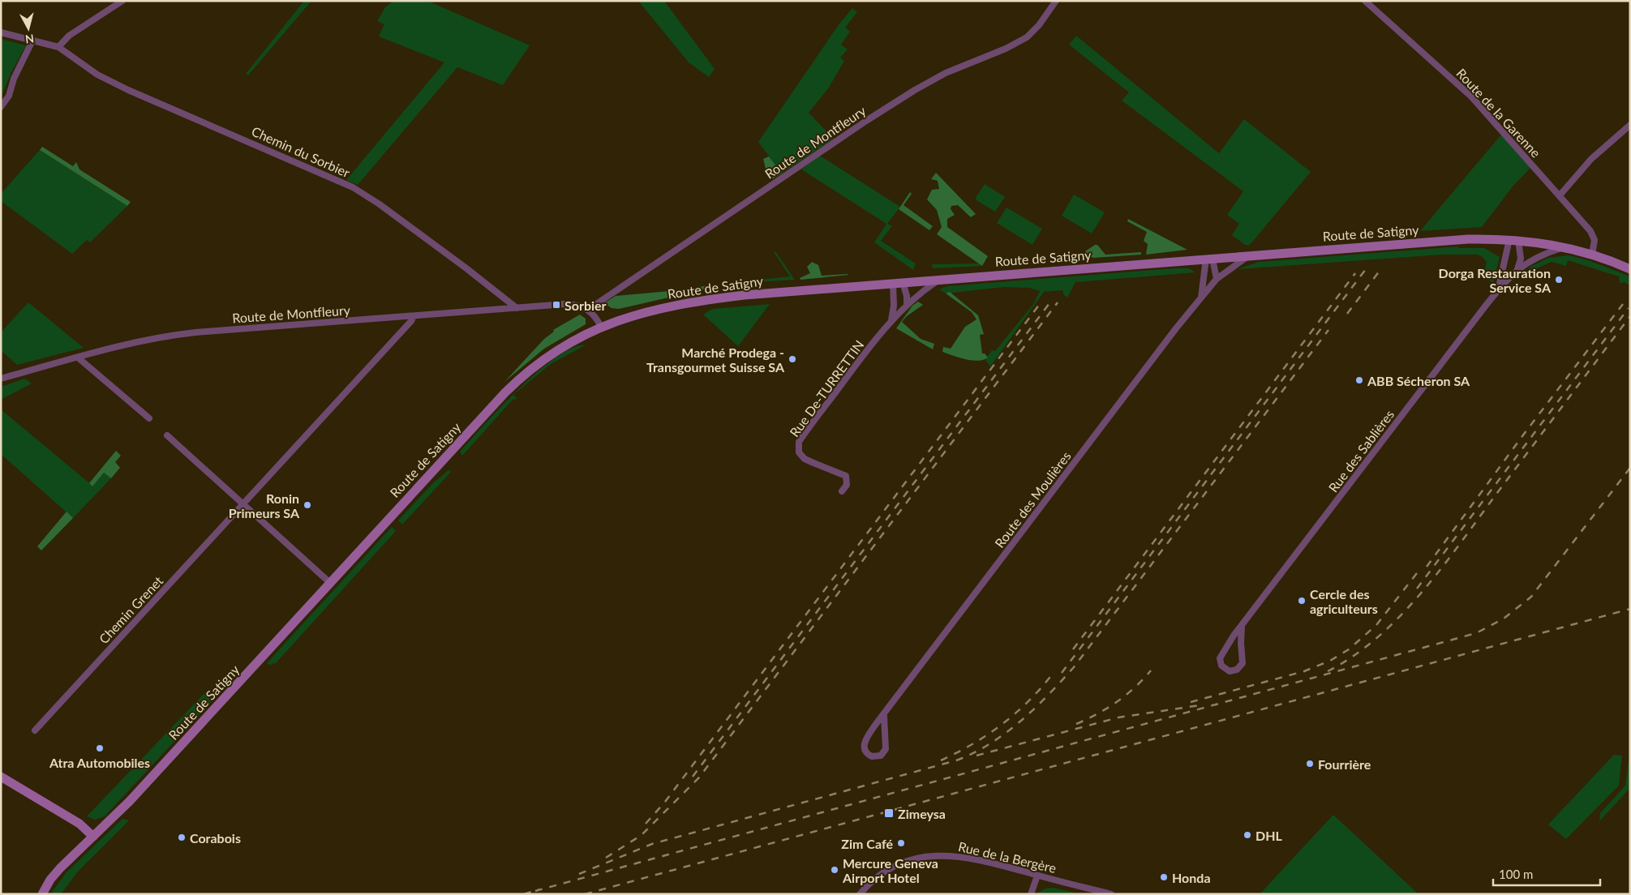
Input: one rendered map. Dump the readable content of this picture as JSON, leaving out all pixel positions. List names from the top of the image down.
{
  "streets": {
    "street": [
      "Route de la Garenne",
      "Route de Montfleury",
      "Chemin du Sorbier",
      "Route de Satigny",
      "Rue De-TURRETTIN",
      "Rue des Sablières",
      "Route des Moulières",
      "Chemin Grenet",
      "Rue de la Bergère"
    ]
  },
  "crossings": [
    ["Route de la Garenne", "Route de Satigny"],
    ["Route de Montfleury", "Chemin du Sorbier"],
    ["Route de Montfleury", "Chemin Grenet"],
    ["Route de Satigny", "Rue De-TURRETTIN"],
    ["Route de Satigny", "Rue des Sablières"]
  ],
  "places": {
    "other": [
      "Dorga Restauration Service SA",
      "Marché Prodega - Transgourmet Suisse SA",
      "ABB Sécheron SA",
      "Ronin Primeurs SA",
      "Cercle des agriculteurs",
      "Atra Automobiles",
      "Fourrière",
      "DHL",
      "Corabois",
      "Zim Café",
      "Mercure Geneva Airport Hotel",
      "Honda"
    ],
    "transit": ["Sorbier", "Zimeysa"]
  },
  "scale_bar": "100 m",
  "north": "bottom"
}
